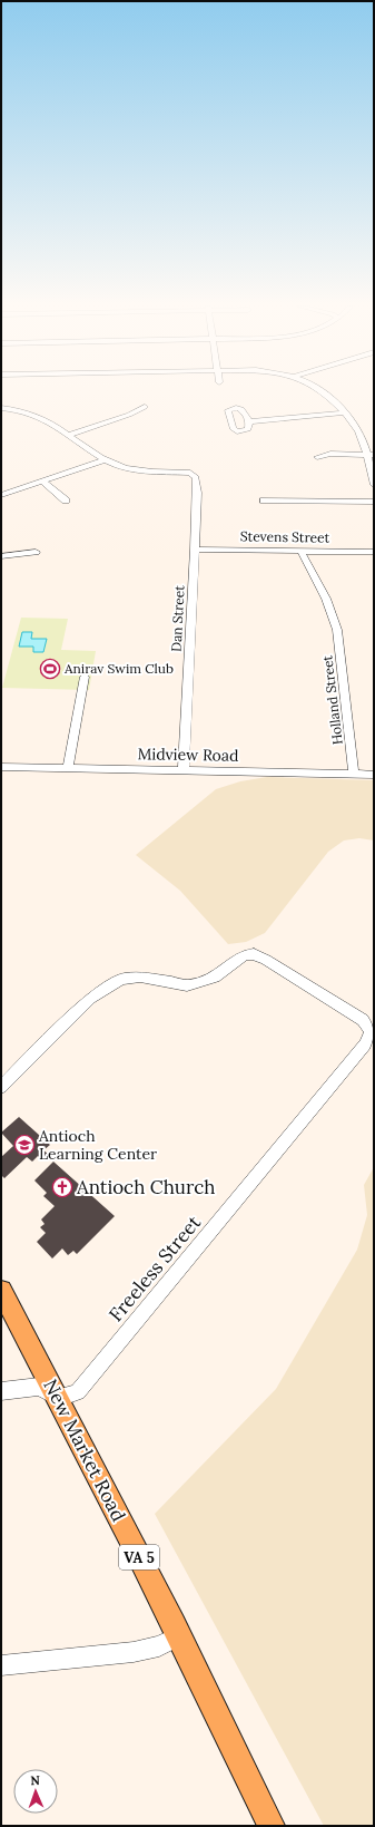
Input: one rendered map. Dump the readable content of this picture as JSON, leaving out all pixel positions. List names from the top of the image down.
{
  "streets": {
    "main road": ["New Market Road", "VA 5"],
    "street": [
      "Stevens Street",
      "Dan Street",
      "Holland Street",
      "Midview Road",
      "Freeless Street"
    ]
  },
  "crossings": [
    ["Stevens Street", "Dan Street"],
    ["Stevens Street", "Holland Street"],
    ["Dan Street", "Midview Road"],
    ["Holland Street", "Midview Road"],
    ["Freeless Street", "New Market Road"]
  ],
  "places": {
    "sports": ["Anirav Swim Club"],
    "school or university": ["Antioch Learning Center"],
    "church": ["Antioch Church"]
  },
  "north": "top"
}
